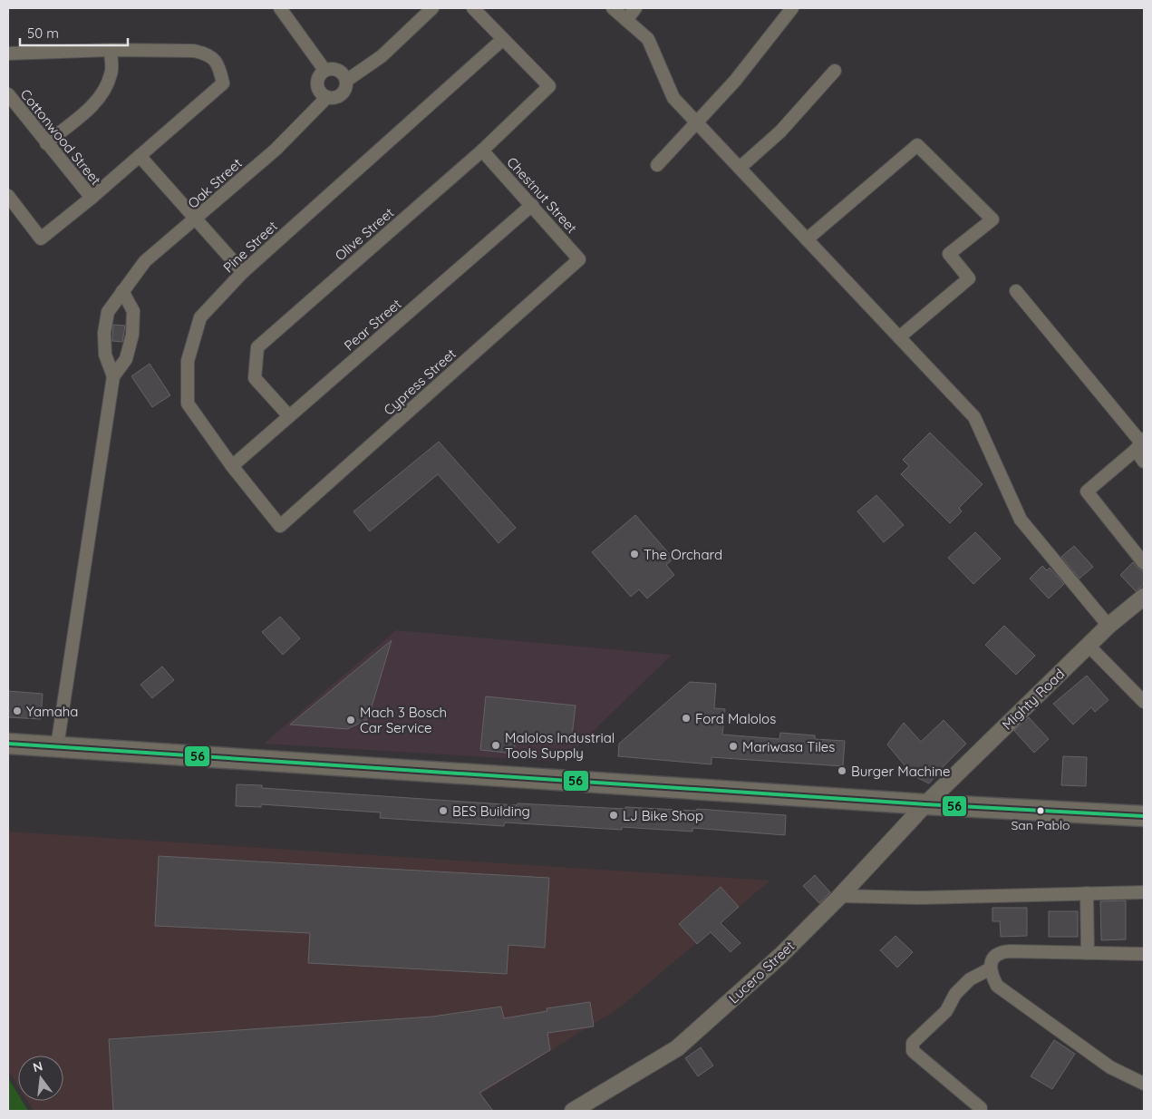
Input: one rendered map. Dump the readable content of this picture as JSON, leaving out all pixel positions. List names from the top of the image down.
{
  "streets": {
    "street": [
      "Cottonwood Street",
      "Oak Street",
      "Chestnut Street",
      "Olive Street",
      "Pine Street",
      "Pear Street",
      "Cypress Street",
      "Mighty Road",
      "Lucero Street"
    ]
  },
  "crossings": [
    ["Chestnut Street", "Olive Street"],
    ["Chestnut Street", "Pear Street"],
    ["Chestnut Street", "Cypress Street"],
    ["Olive Street", "Pine Street"],
    ["Olive Street", "Pear Street"],
    ["Pine Street", "Pear Street"],
    ["Pine Street", "Cypress Street"],
    ["Mighty Road", "Lucero Street"]
  ],
  "places": [
    "The Orchard",
    "Yamaha",
    "Ford Malolos",
    "Mach 3 Bosch Car Service",
    "Malolos Industrial Tools Supply",
    "Mariwasa Tiles",
    "Burger Machine",
    "BES Building",
    "San Pablo",
    "LJ Bike Shop"
  ],
  "lines": ["transit line 56"],
  "scale_bar": "50 m",
  "north": "top"
}
